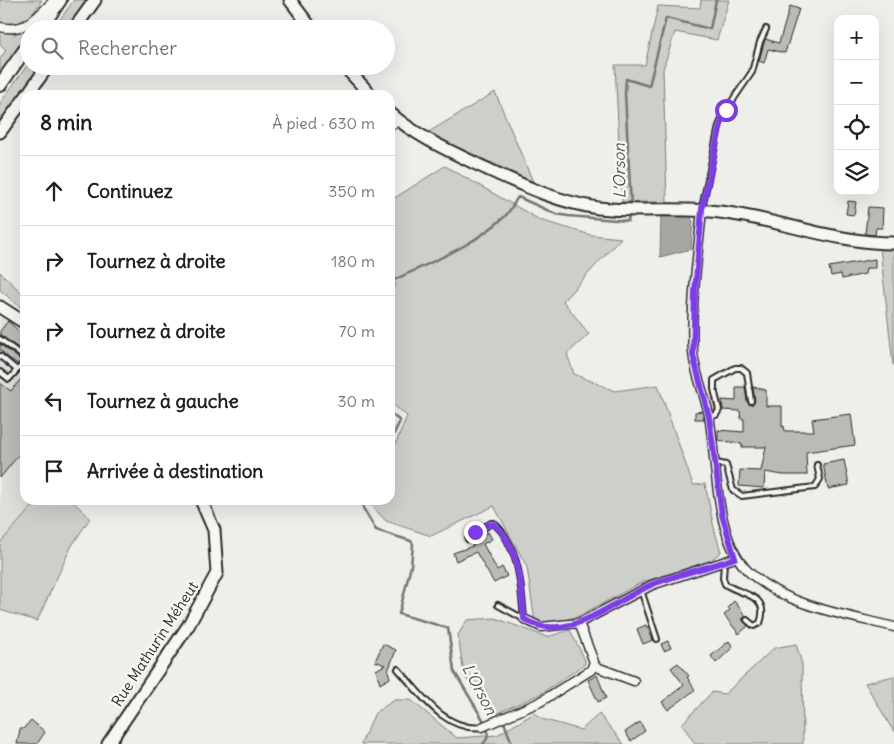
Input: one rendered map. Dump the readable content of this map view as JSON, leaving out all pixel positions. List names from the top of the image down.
{
  "streets": {
    "street": ["Rue Mathurin Méheut"]
  },
  "water": ["L’Orson"],
  "page": {
    "map_buttons": ["+", "−"],
    "search": "Rechercher",
    "heading": ["8 min", "À pied · 630 m"],
    "list": [
      ["Continuez", "350 m"],
      ["Tournez à droite", "180 m"],
      ["Tournez à droite", "70 m"],
      ["Tournez à gauche", "30 m"],
      "Arrivée à destination"
    ]
  }
}
